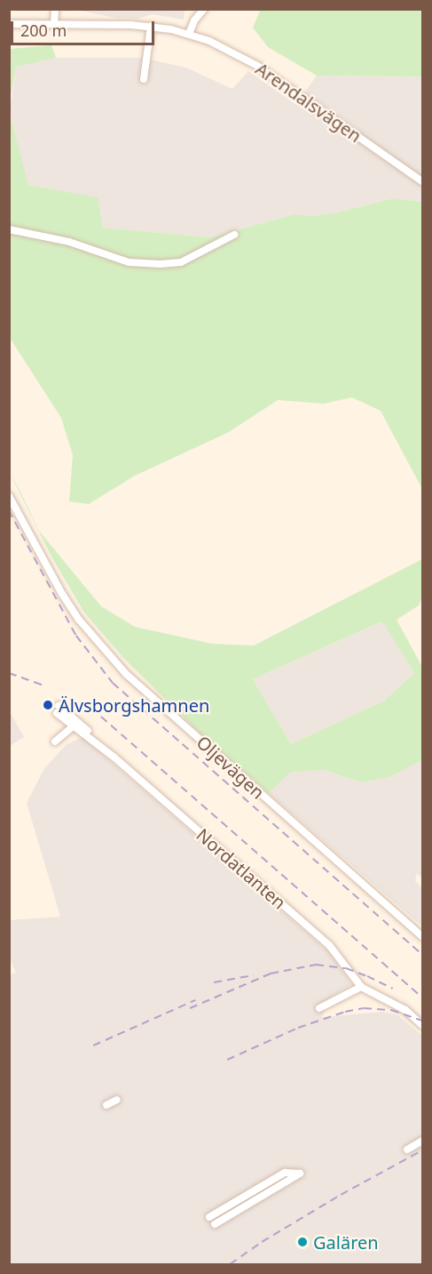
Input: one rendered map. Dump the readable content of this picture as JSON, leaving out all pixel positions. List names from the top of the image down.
{
  "streets": {
    "street": ["Arendalsvägen", "Oljevägen", "Nordatlanten"]
  },
  "places": ["Älvsborgshamnen", "Galären"],
  "scale_bar": "200 m"
}
